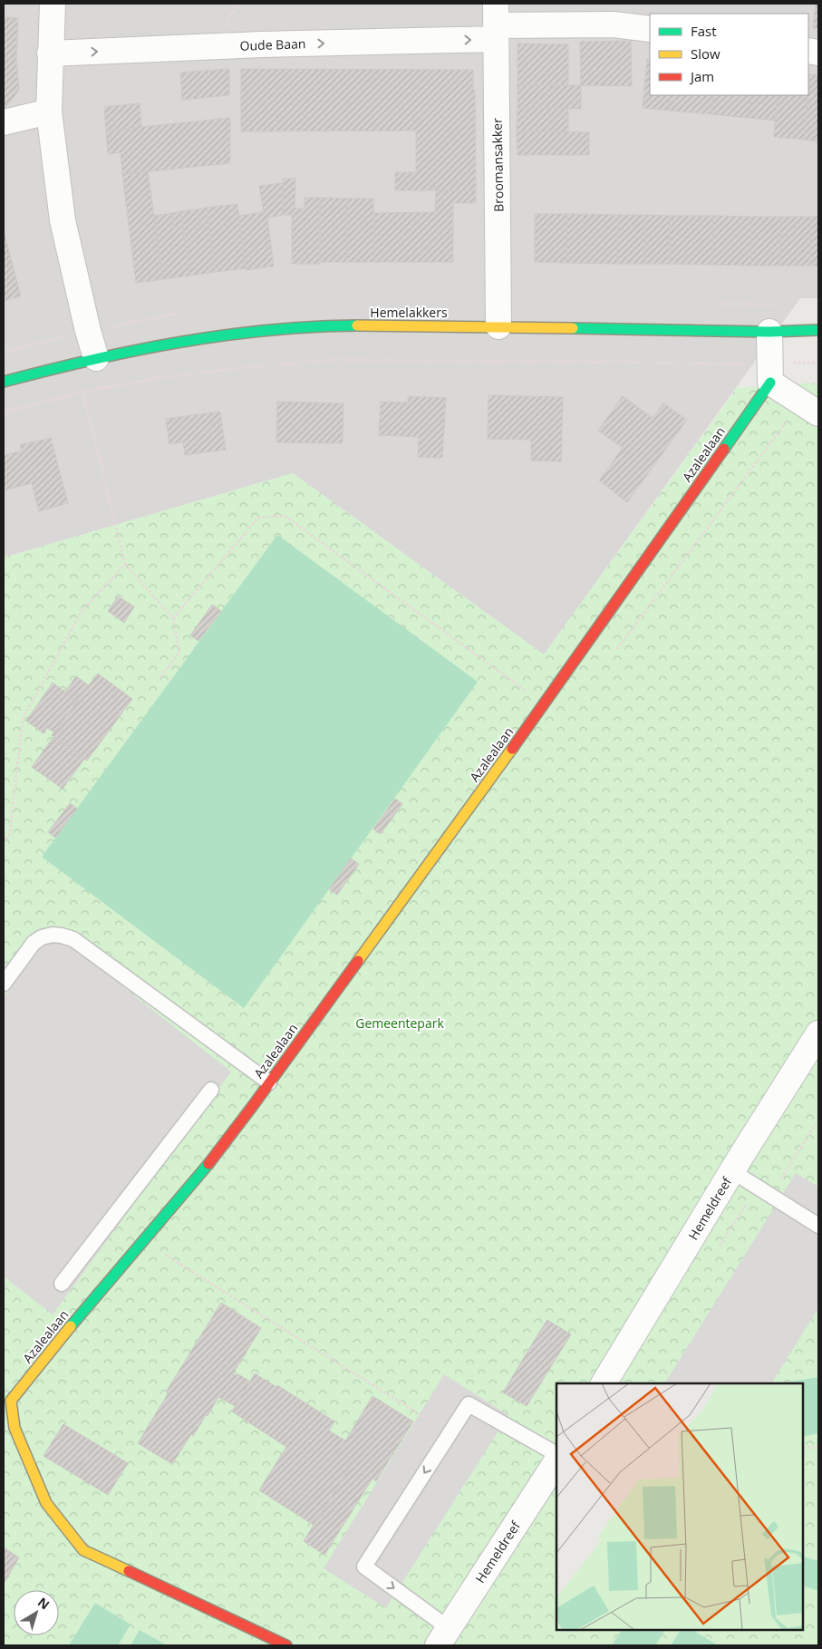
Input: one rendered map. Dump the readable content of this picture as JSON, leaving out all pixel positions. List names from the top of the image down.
{
  "streets": {
    "street": [
      "Oude Baan",
      "Broomansakker",
      "Hemelakkers",
      "Azalealaan",
      "Hemeldreef"
    ]
  },
  "crossings": [
    ["Oude Baan", "Broomansakker"],
    ["Broomansakker", "Hemelakkers"]
  ],
  "one_way": ["Oude Baan"],
  "parks": ["Gemeentepark"],
  "legend": ["Fast", "Slow", "Jam"],
  "north": "top right"
}
